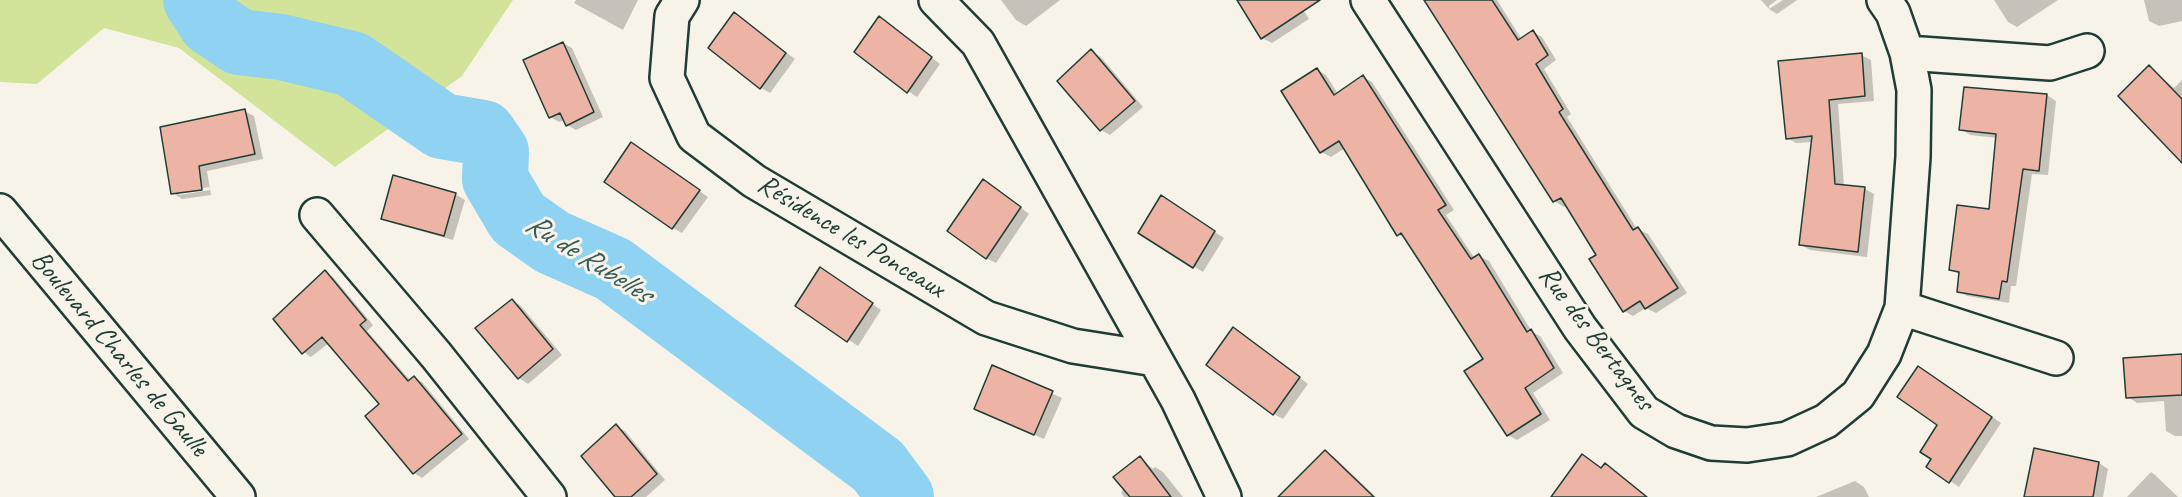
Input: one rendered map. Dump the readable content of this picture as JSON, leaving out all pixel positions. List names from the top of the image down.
{
  "streets": {
    "street": ["Résidence les Ponceaux", "Rue des Bertagnes", "Boulevard Charles de Gaulle"]
  },
  "water": ["Ru de Rubelles"]
}
